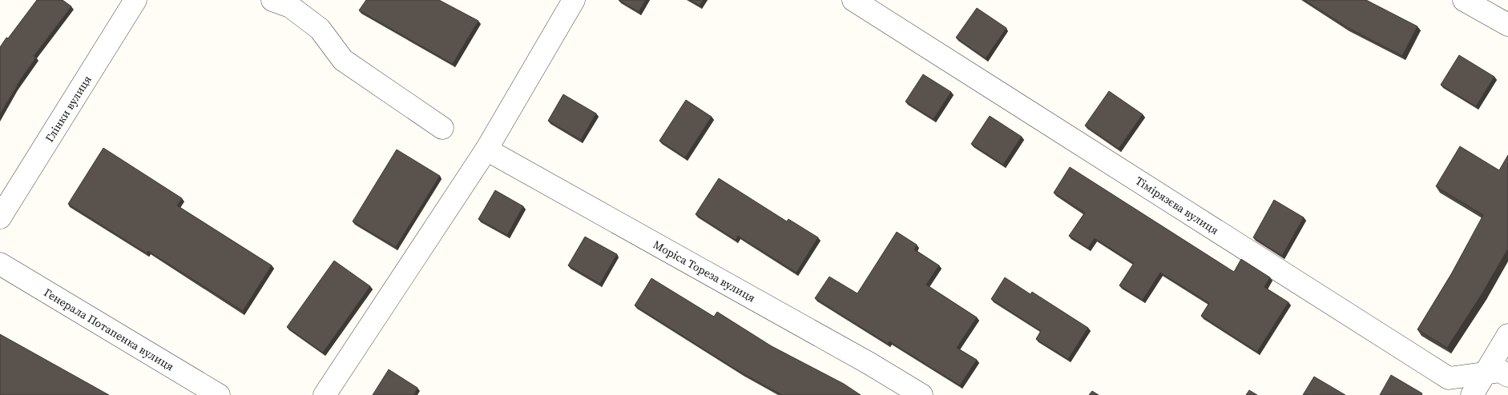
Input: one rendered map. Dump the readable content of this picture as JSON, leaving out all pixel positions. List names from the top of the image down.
{
  "streets": {
    "street": [
      "Глінки вулиця",
      "Тімірязєва вулиця",
      "Моріса Тореза вулиця",
      "Генерала Потапенка вулиця"
    ]
  }
}
